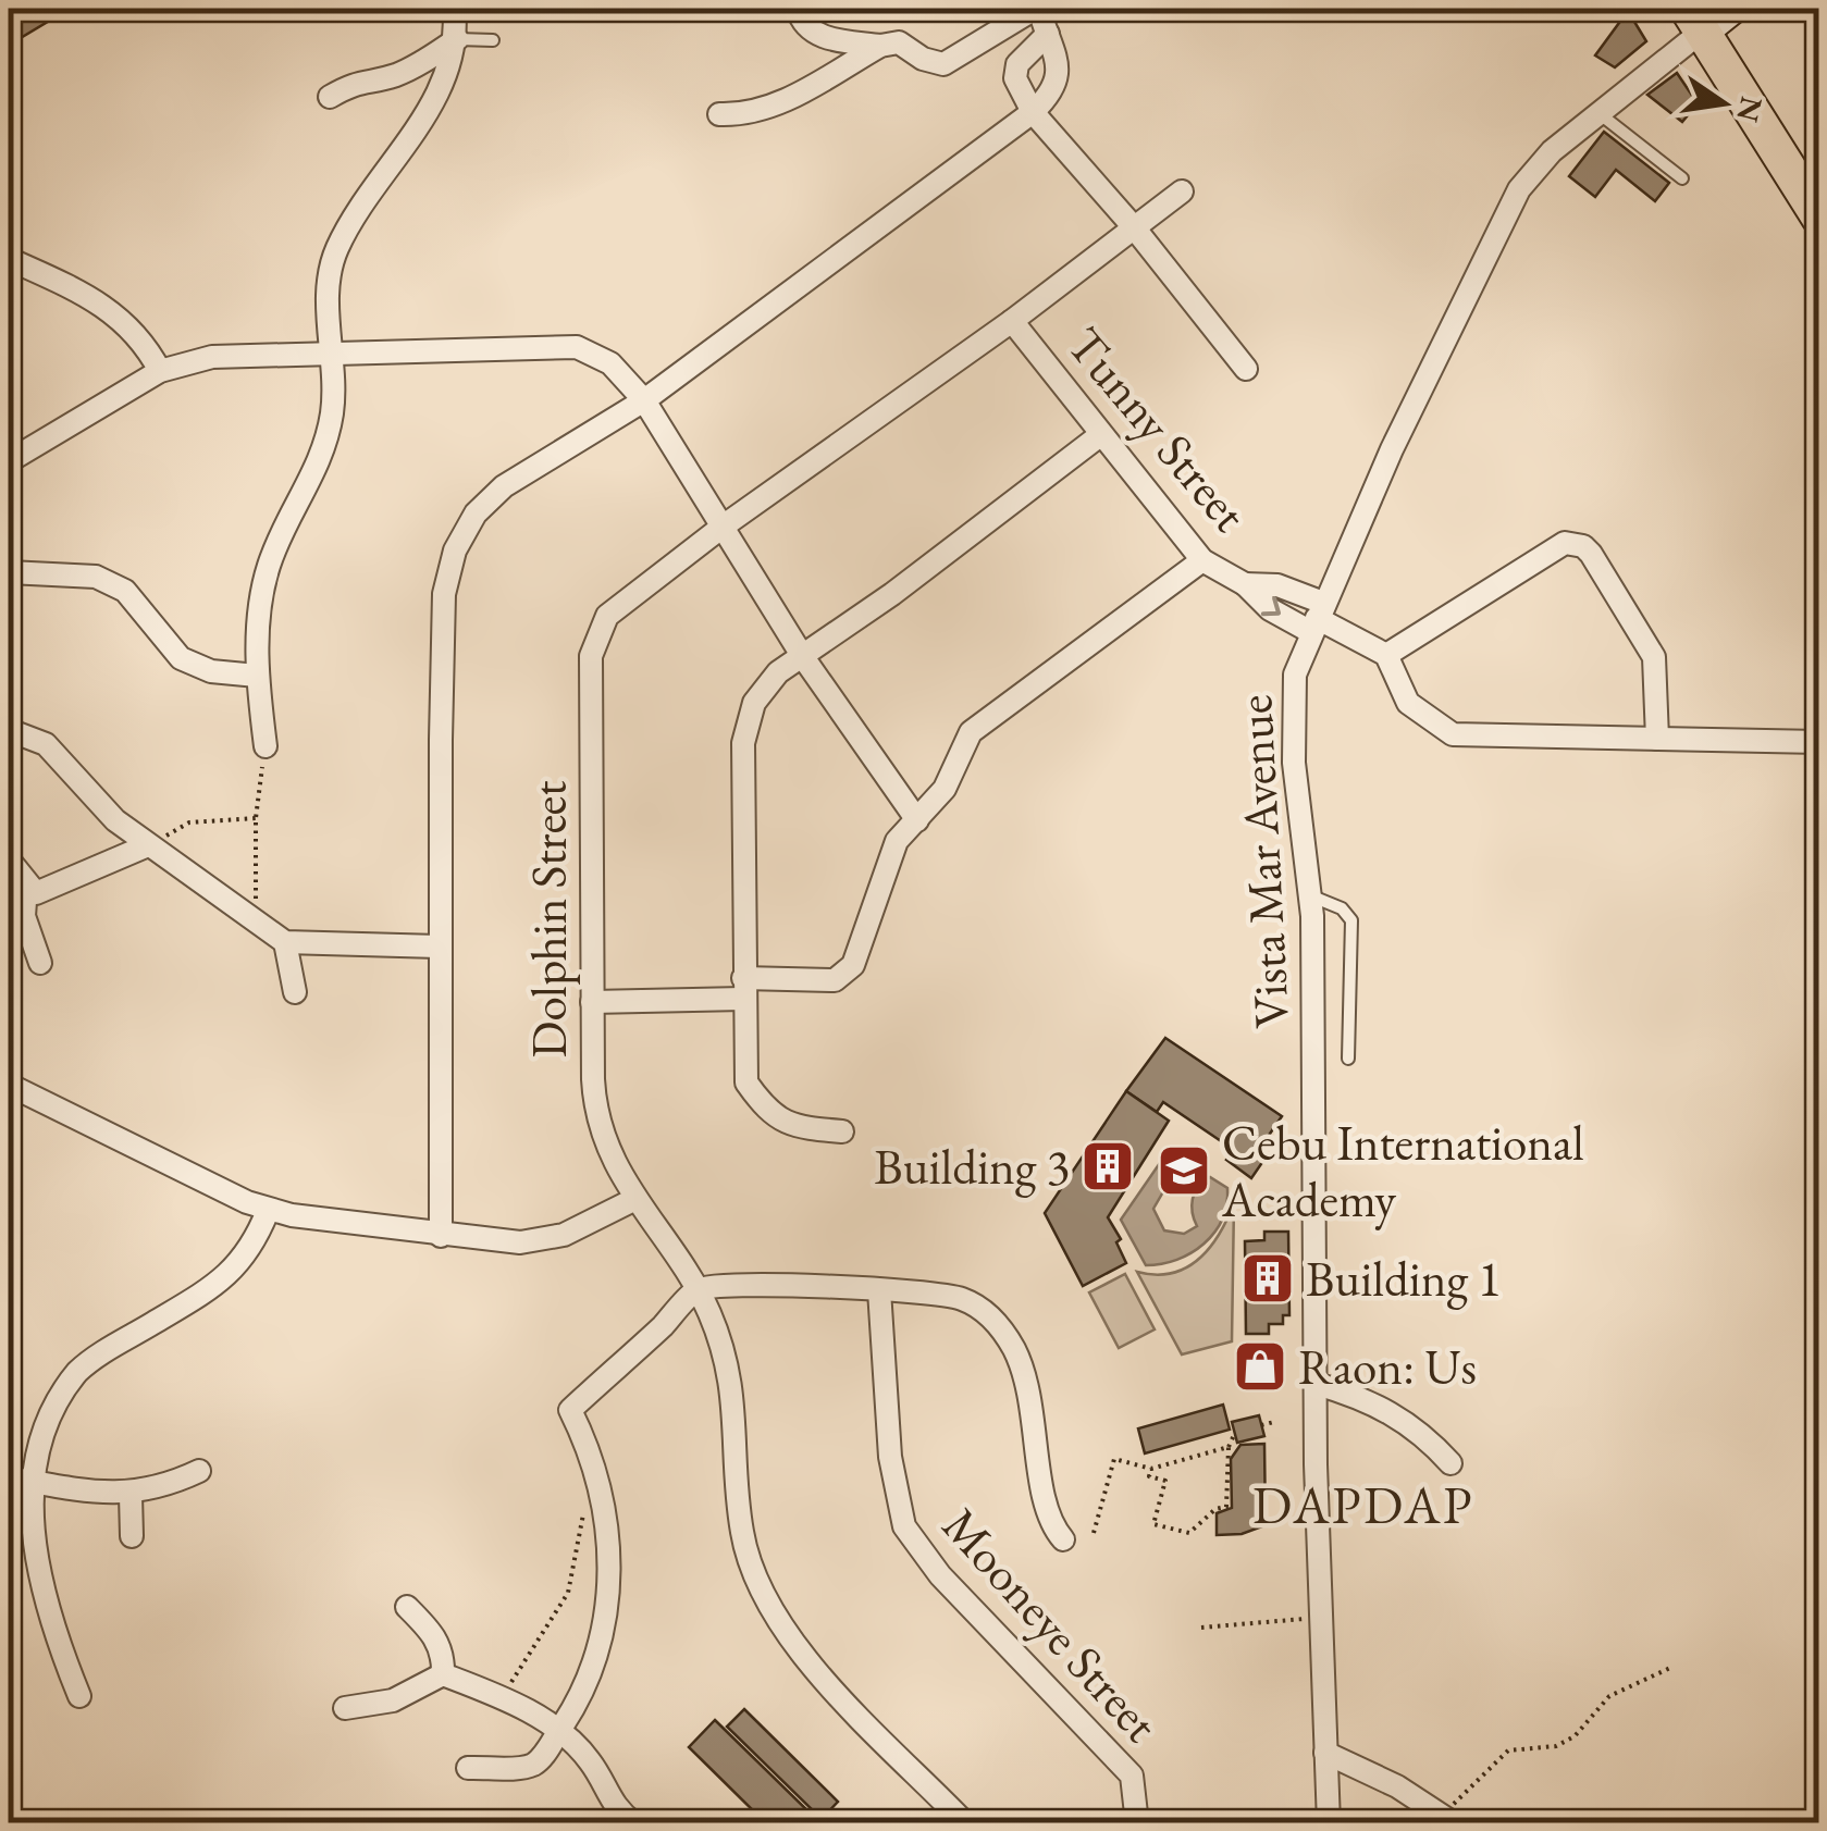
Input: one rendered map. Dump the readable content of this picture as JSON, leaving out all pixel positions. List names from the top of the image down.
{
  "streets": {
    "street": [
      "Tunny Street",
      "Vista Mar Avenue",
      "Dolphin Street",
      "Mooneye Street"
    ]
  },
  "crossings": [
    ["Tunny Street", "Vista Mar Avenue"],
    ["Tunny Street", "Dolphin Street"]
  ],
  "districts": ["DAPDAP"],
  "places": {
    "building": ["Building 3", "Building 1"],
    "school or university": ["Cebu International Academy"],
    "shop": ["Raon: Us"]
  },
  "north": "right"
}
